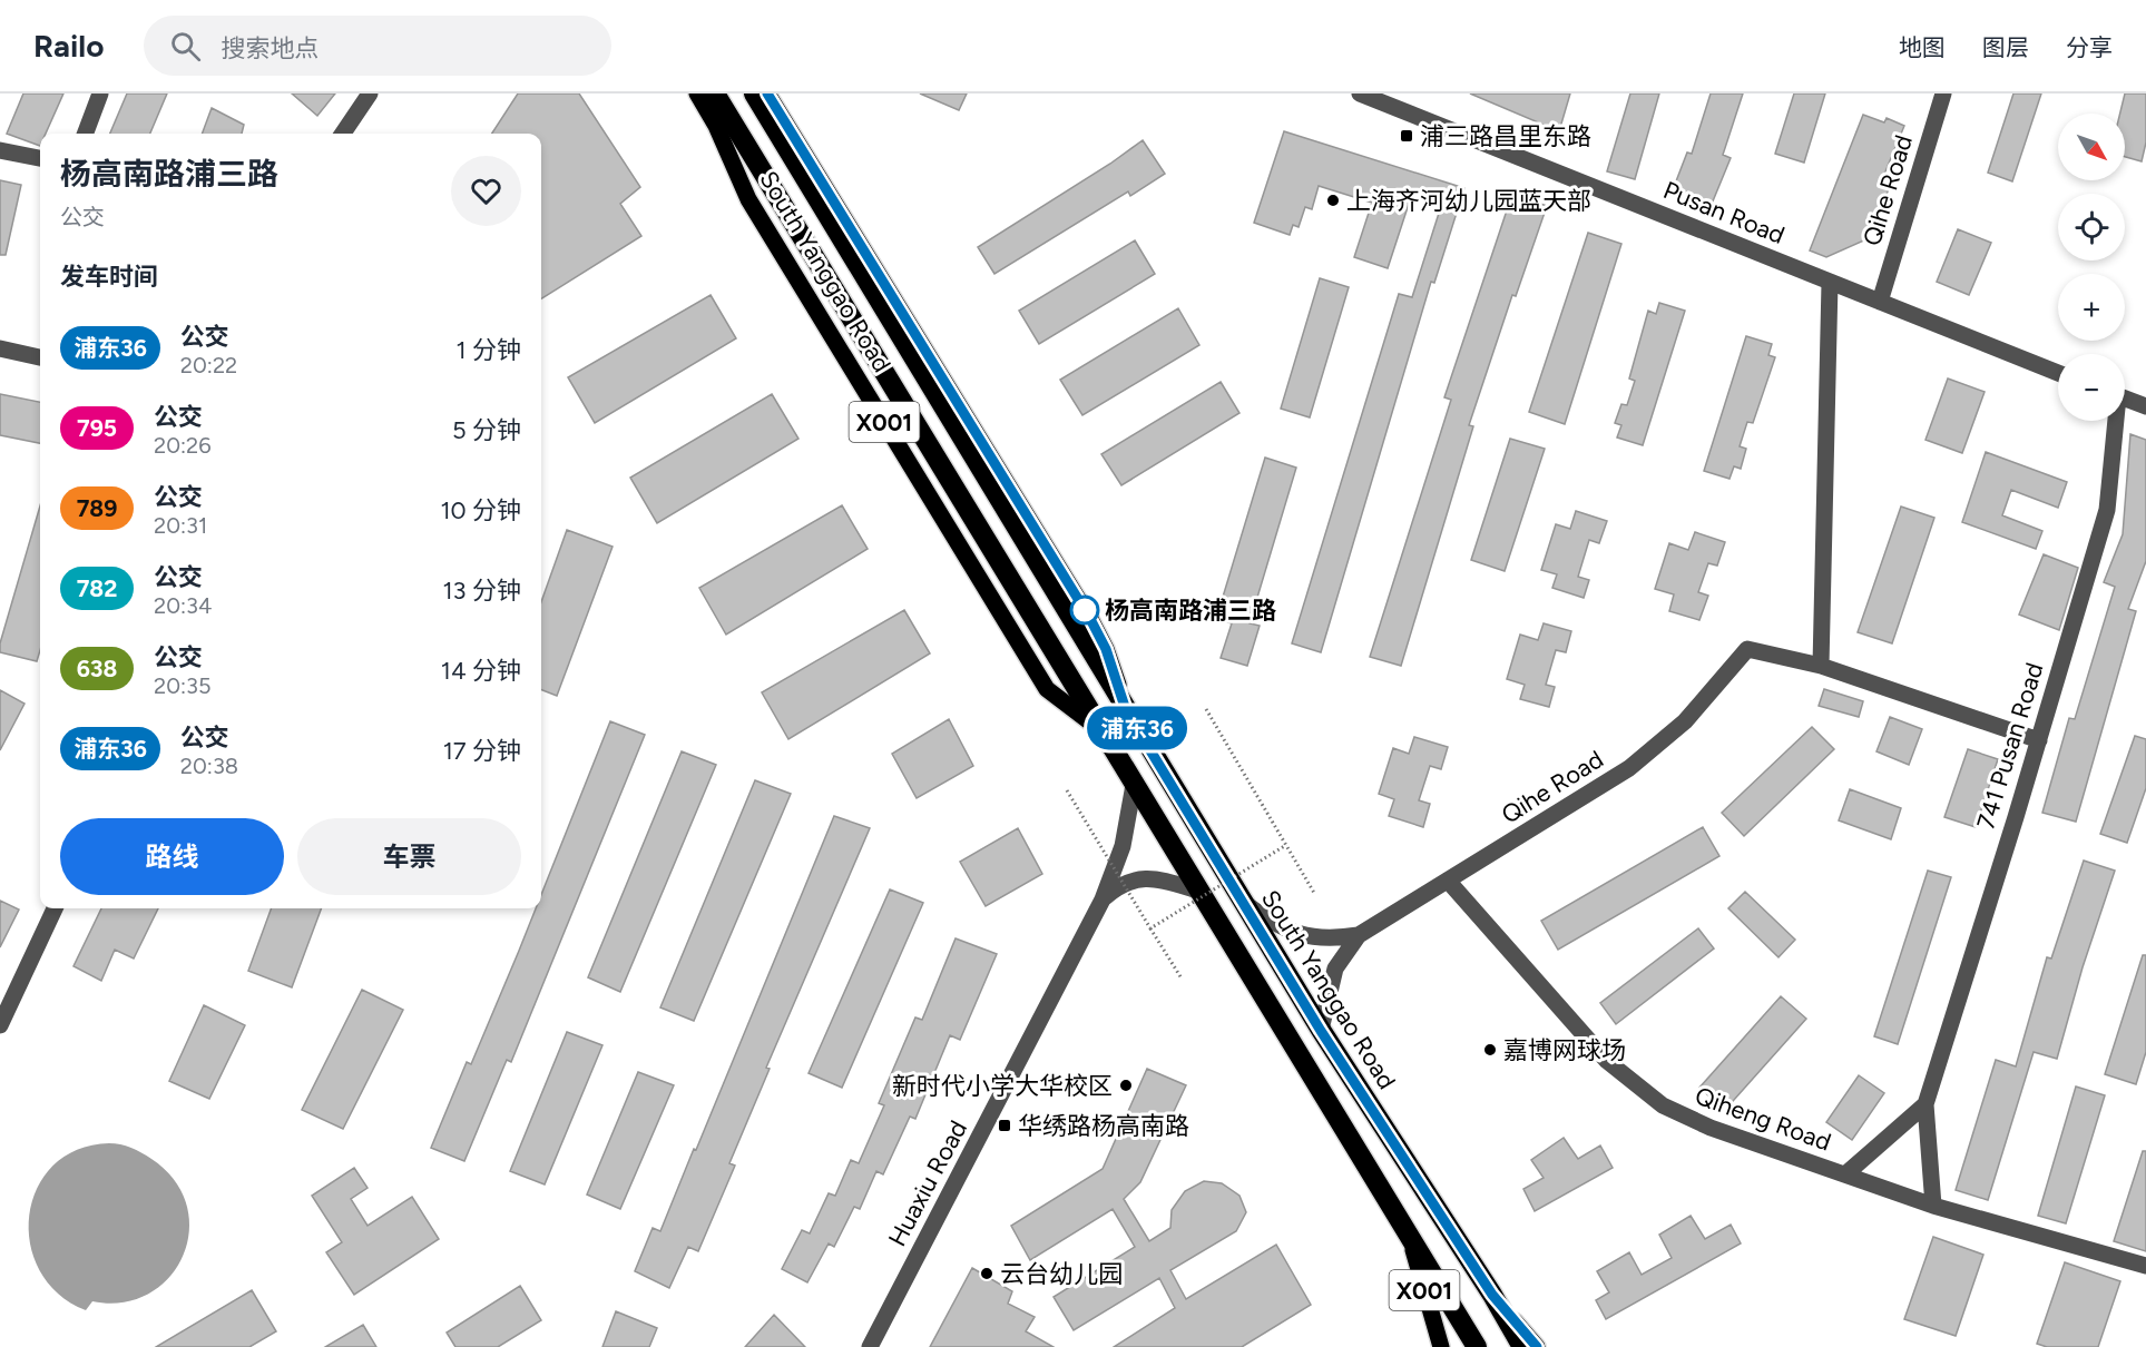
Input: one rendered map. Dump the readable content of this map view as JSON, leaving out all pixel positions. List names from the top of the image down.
{
  "streets": {
    "highway": ["South Yanggao Road", "X001"],
    "street": [
      "Qihe Road",
      "Pusan Road",
      "741 Pusan Road",
      "Qiheng Road",
      "Huaxiu Road"
    ]
  },
  "crossings": [
    ["Qihe Road", "Pusan Road"],
    ["Qihe Road", "South Yanggao Road"],
    ["Qihe Road", "Qiheng Road"],
    ["South Yanggao Road", "Huaxiu Road"]
  ],
  "places": {
    "transit": ["浦三路昌里东路", "华绣路杨高南路"],
    "other": [
      "上海齐河幼儿园蓝天部",
      "杨高南路浦三路",
      "嘉博网球场",
      "新时代小学大华校区",
      "云台幼儿园"
    ]
  },
  "lines": ["bus line 浦东36"],
  "north": "bottom right",
  "page": {
    "header": "Railo",
    "search": "搜索地点",
    "nav": ["地图", "图层", "分享"],
    "on_map": "浦东36",
    "map_buttons": ["+", "−"],
    "heading": [
      ["杨高南路浦三路", "公交"],
      "发车时间"
    ],
    "list": [
      {
        "mark": "浦东36",
        "name": "公交",
        "note": "20:22",
        "value": "1 分钟"
      },
      {
        "mark": "795",
        "name": "公交",
        "note": "20:26",
        "value": "5 分钟"
      },
      {
        "mark": "789",
        "name": "公交",
        "note": "20:31",
        "value": "10 分钟"
      },
      {
        "mark": "782",
        "name": "公交",
        "note": "20:34",
        "value": "13 分钟"
      },
      {
        "mark": "638",
        "name": "公交",
        "note": "20:35",
        "value": "14 分钟"
      },
      {
        "mark": "浦东36",
        "name": "公交",
        "note": "20:38",
        "value": "17 分钟"
      }
    ],
    "buttons": ["路线", "车票"]
  }
}
